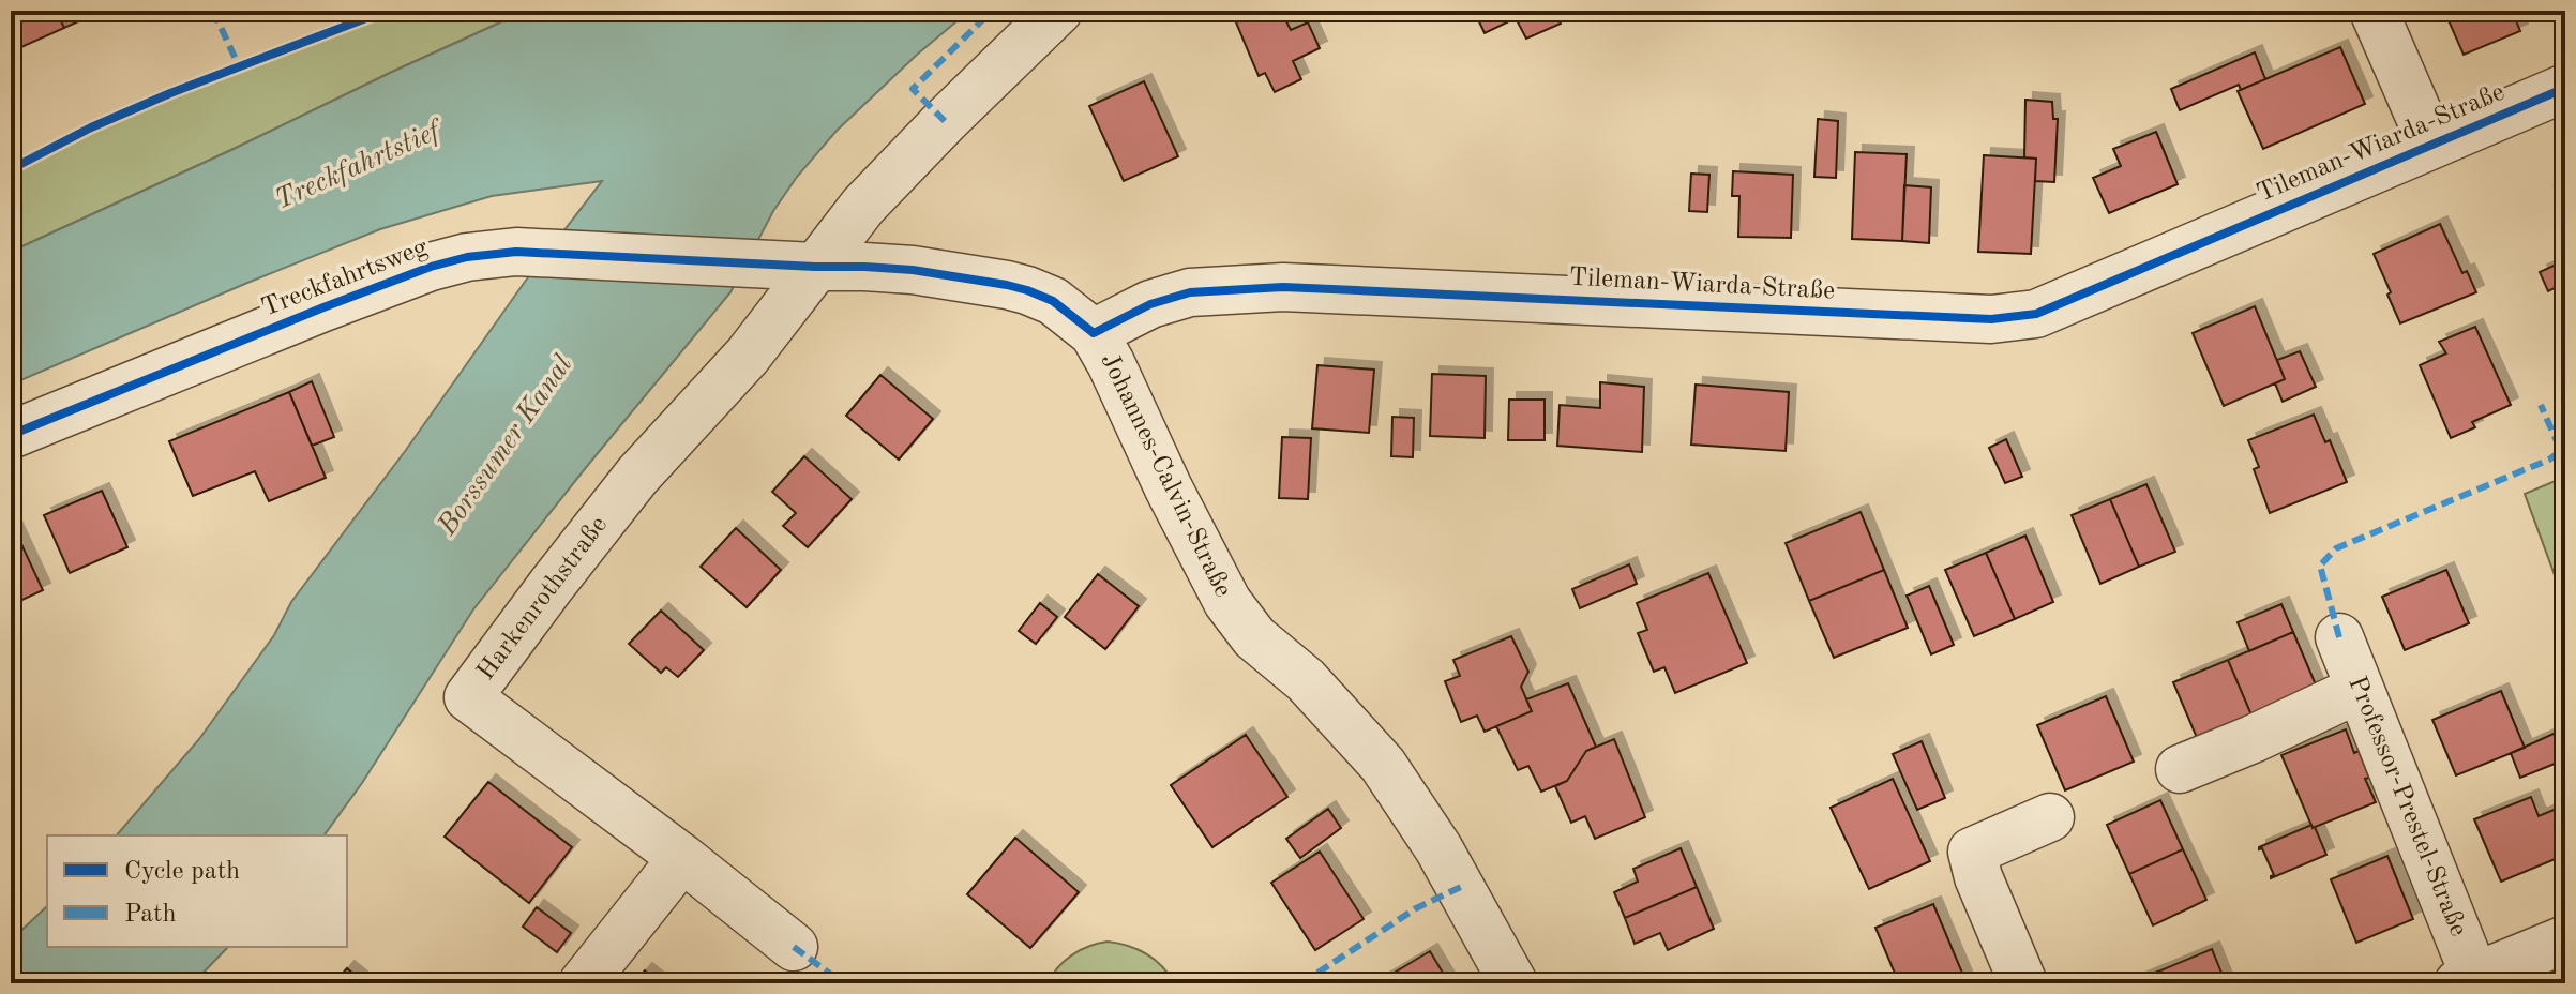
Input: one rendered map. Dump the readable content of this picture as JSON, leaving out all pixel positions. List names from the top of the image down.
{
  "streets": {
    "street": [
      "Tileman-Wiarda-Straße",
      "Treckfahrtsweg",
      "Johannes-Calvin-Straße",
      "Harkenrothstraße",
      "Professor-Prestel-Straße"
    ]
  },
  "crossings": [
    ["Tileman-Wiarda-Straße", "Johannes-Calvin-Straße"],
    ["Treckfahrtsweg", "Harkenrothstraße"]
  ],
  "water": ["Treckfahrtstief", "Borssumer Kanal"],
  "legend": ["Cycle path", "Path"]
}
